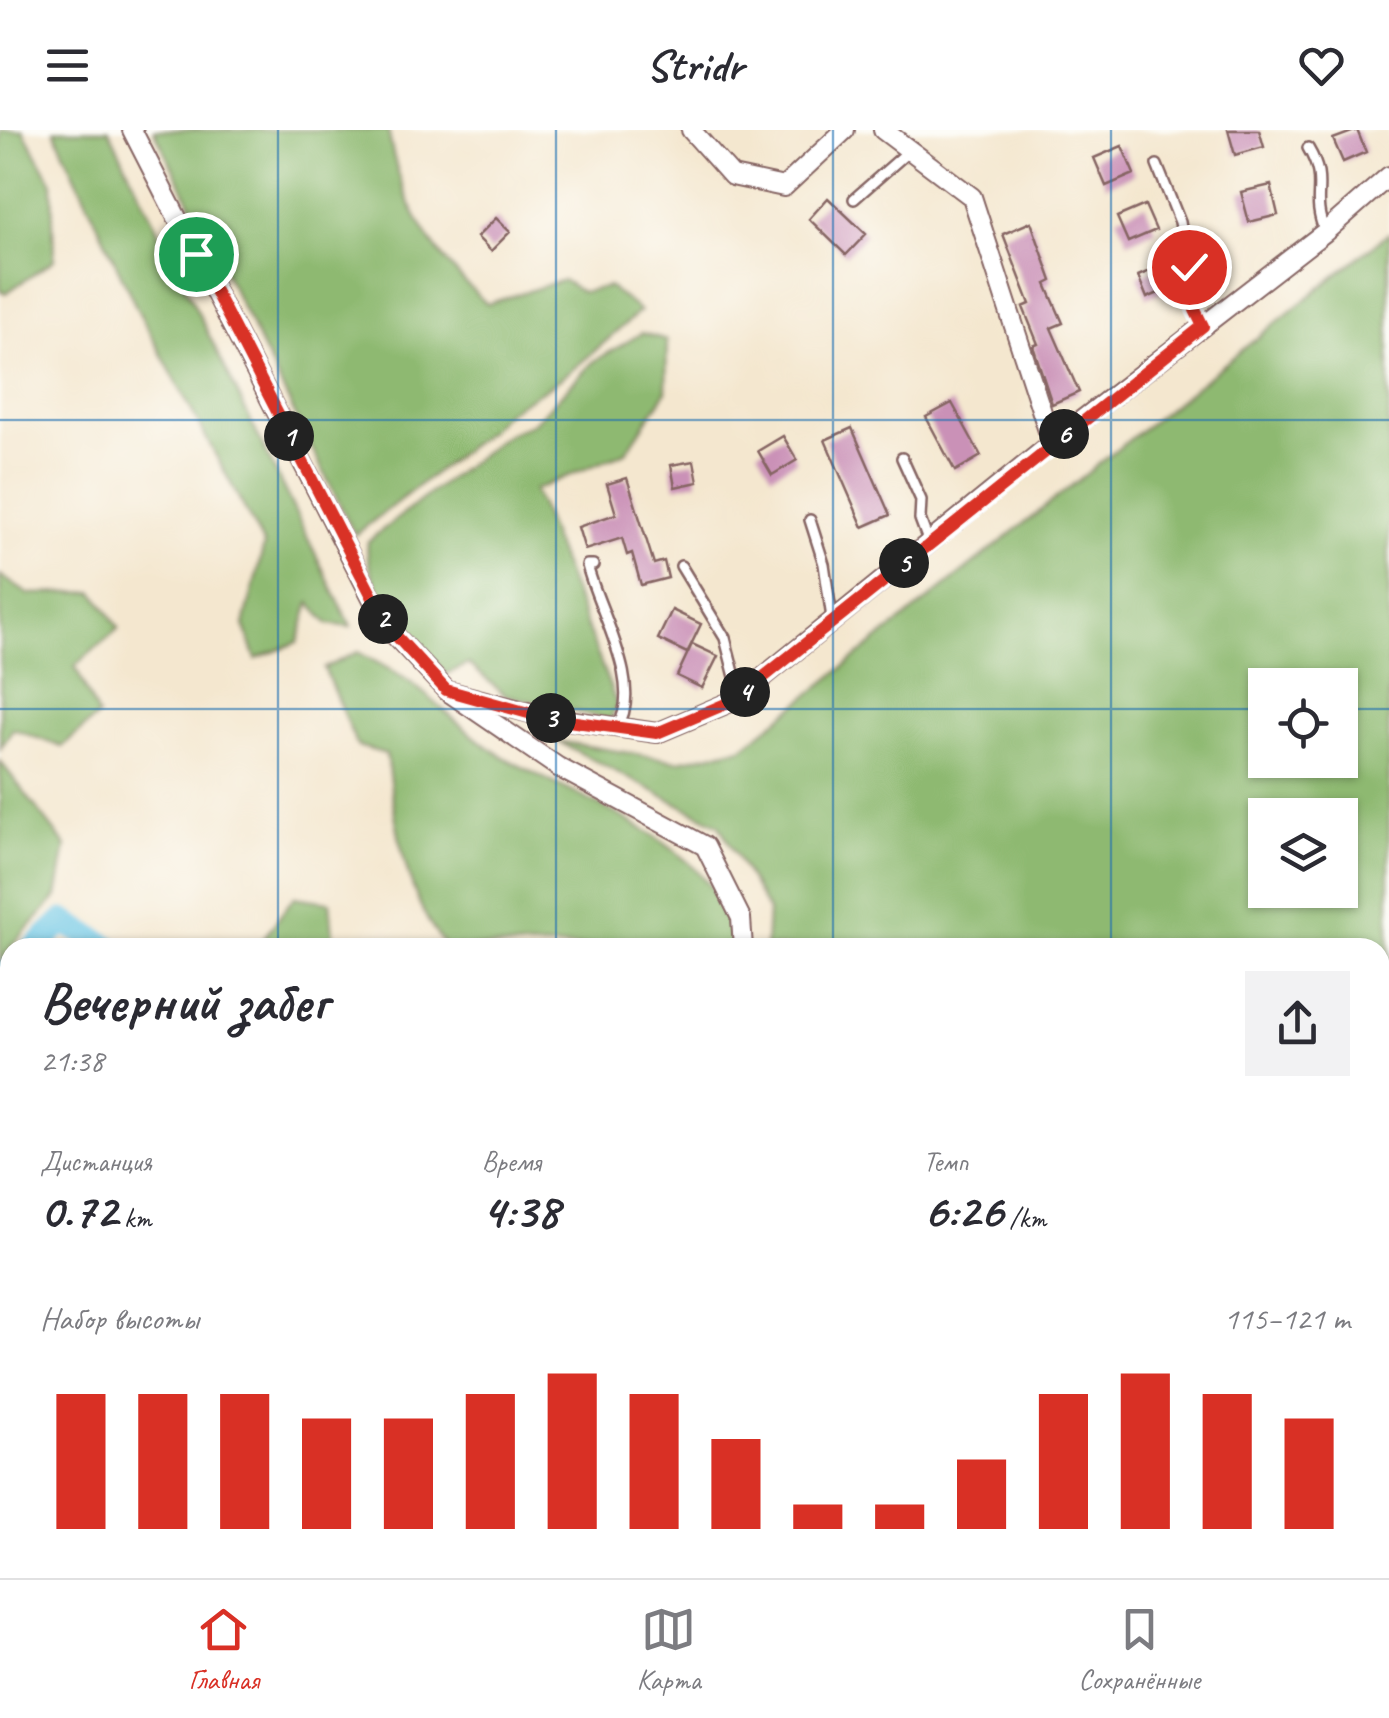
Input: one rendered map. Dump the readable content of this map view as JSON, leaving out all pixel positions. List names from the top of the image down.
{
  "page": {
    "header": "Stridr",
    "pins": [
      "6",
      "1",
      "5",
      "2",
      "4",
      "3"
    ],
    "heading": ["Вечерний забег", "21:38"],
    "stats": [
      ["Дистанция", "0.72 km"],
      ["Время", "4:38"],
      ["Темп", "6:26 /km"]
    ],
    "chart": ["Набор высоты", "115–121 m"],
    "tabs": ["Главная", "Карта", "Сохранённые"]
  }
}
